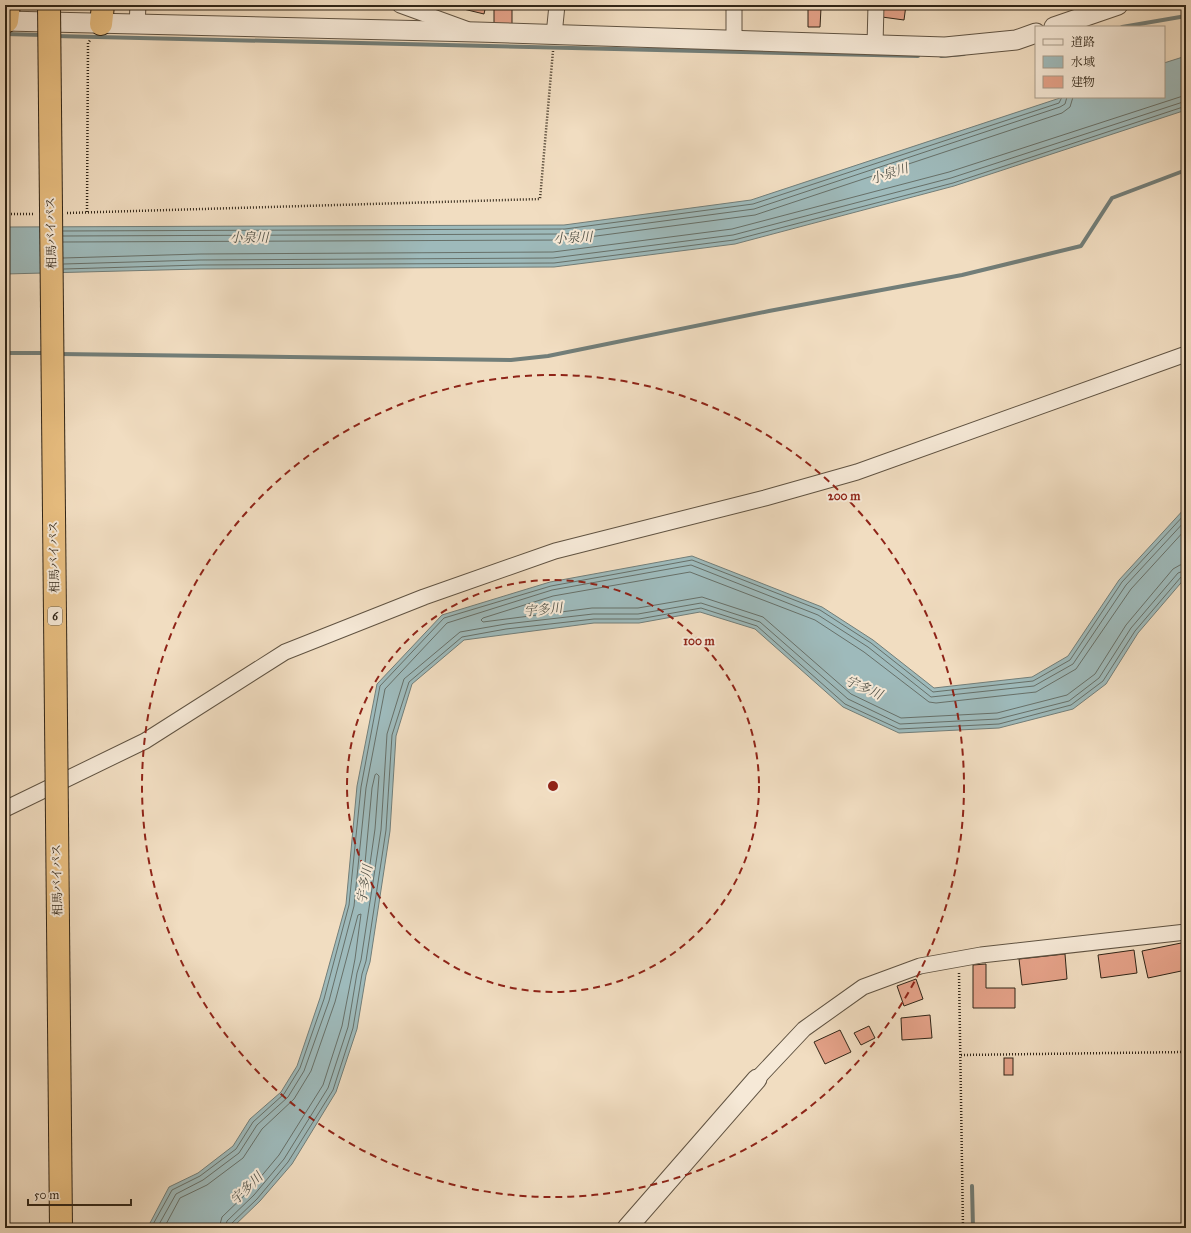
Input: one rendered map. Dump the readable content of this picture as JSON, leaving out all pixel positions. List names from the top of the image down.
{
  "streets": {
    "highway": ["相馬バイパス", "6"]
  },
  "water": ["小泉川", "宇多川"],
  "legend": ["道路", "水域", "建物"],
  "scale_bar": "50 m",
  "rings": ["200 m", "100 m"]
}
